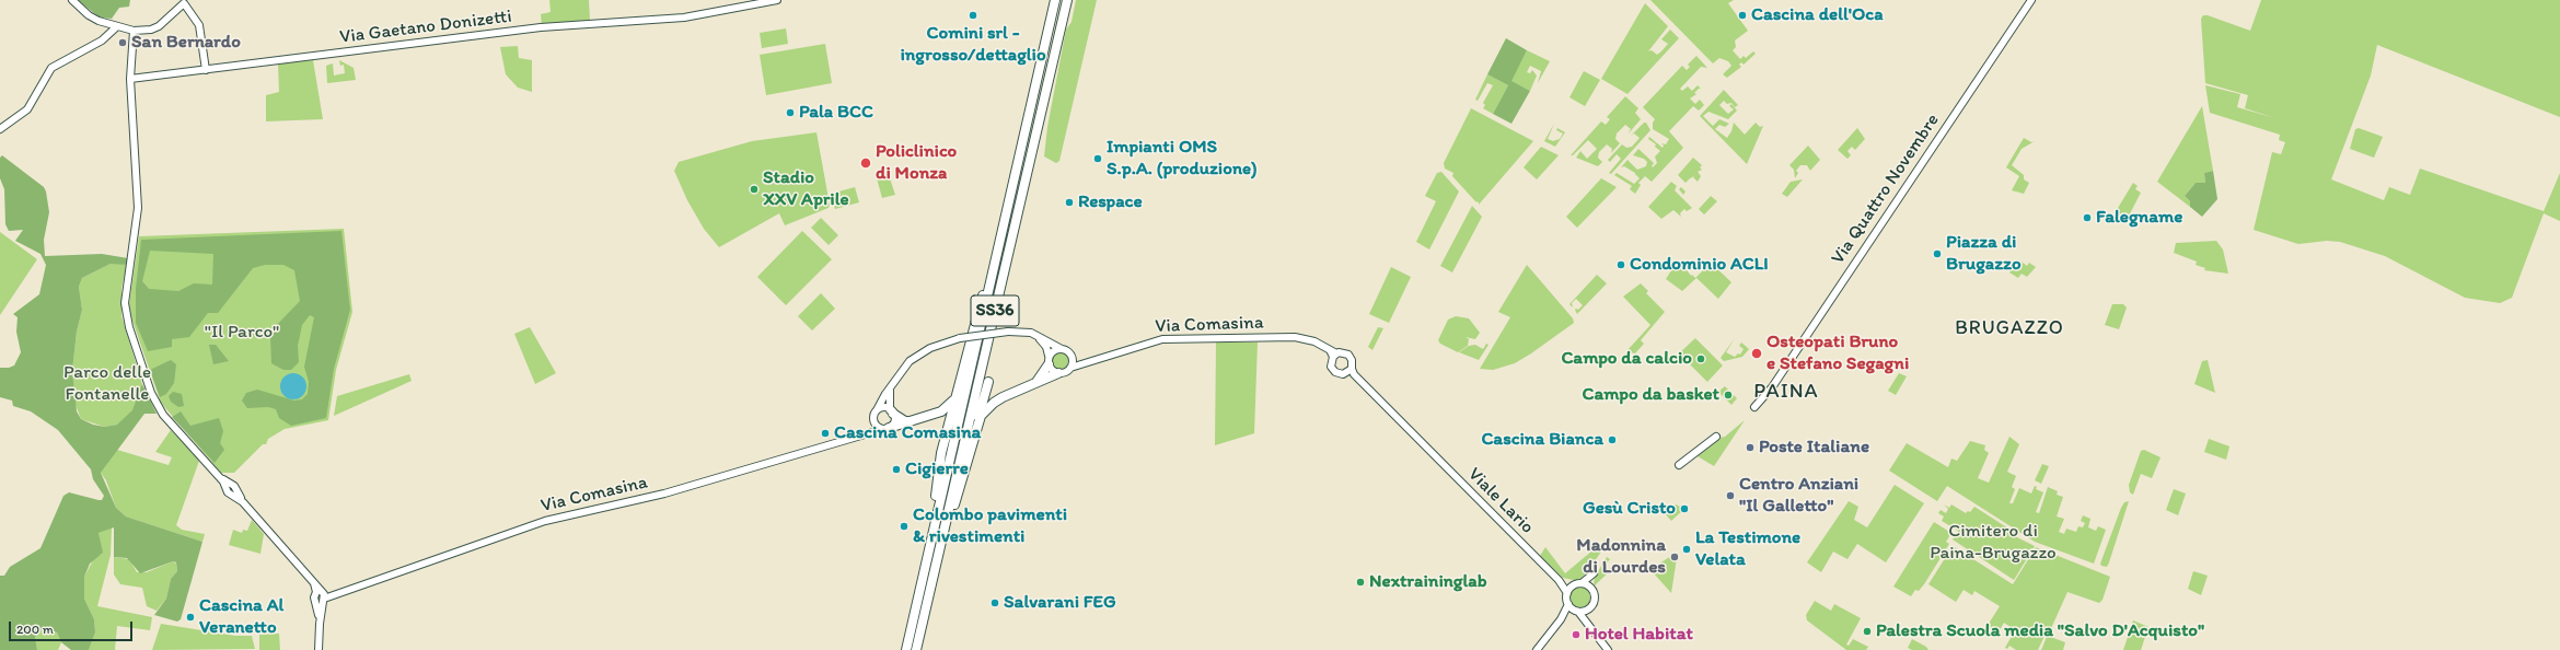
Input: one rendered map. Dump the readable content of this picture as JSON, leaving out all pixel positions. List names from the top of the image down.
{
  "streets": {
    "highway": ["SS36"],
    "main road": [
      "Via Gaetano Donizetti",
      "Via Quattro Novembre",
      "Via Comasina",
      "Viale Lario"
    ]
  },
  "crossings": [
    ["Via Comasina", "Viale Lario"]
  ],
  "districts": ["BRUGAZZO", "PAINA"],
  "parks": ["\"Il Parco\"", "Parco delle Fontanelle", "Cimitero di Paina-Brugazzo"],
  "places": [
    "Comini srl - ingrosso/dettaglio",
    "Cascina dell'Oca",
    "San Bernardo",
    "Pala BCC",
    "Impianti OMS S.p.A. (produzione)",
    "Policlinico di Monza",
    "Stadio XXV Aprile",
    "Respace",
    "Falegname",
    "Piazza di Brugazzo",
    "Condominio ACLI",
    "Osteopati Bruno e Stefano Segagni",
    "Campo da calcio",
    "Campo da basket",
    "Cascina Comasina",
    "Cascina Bianca",
    "Poste Italiane",
    "Cigierre",
    "Centro Anziani \"Il Galletto\"",
    "Gesù Cristo",
    "Colombo pavimenti & rivestimenti",
    "La Testimone Velata",
    "Madonnina di Lourdes",
    "Nextraininglab",
    "Salvarani FEG",
    "Cascina Al Veranetto",
    "Palestra Scuola media \"Salvo D'Acquisto\"",
    "Hotel Habitat"
  ],
  "scale_bar": "200 m"
}
